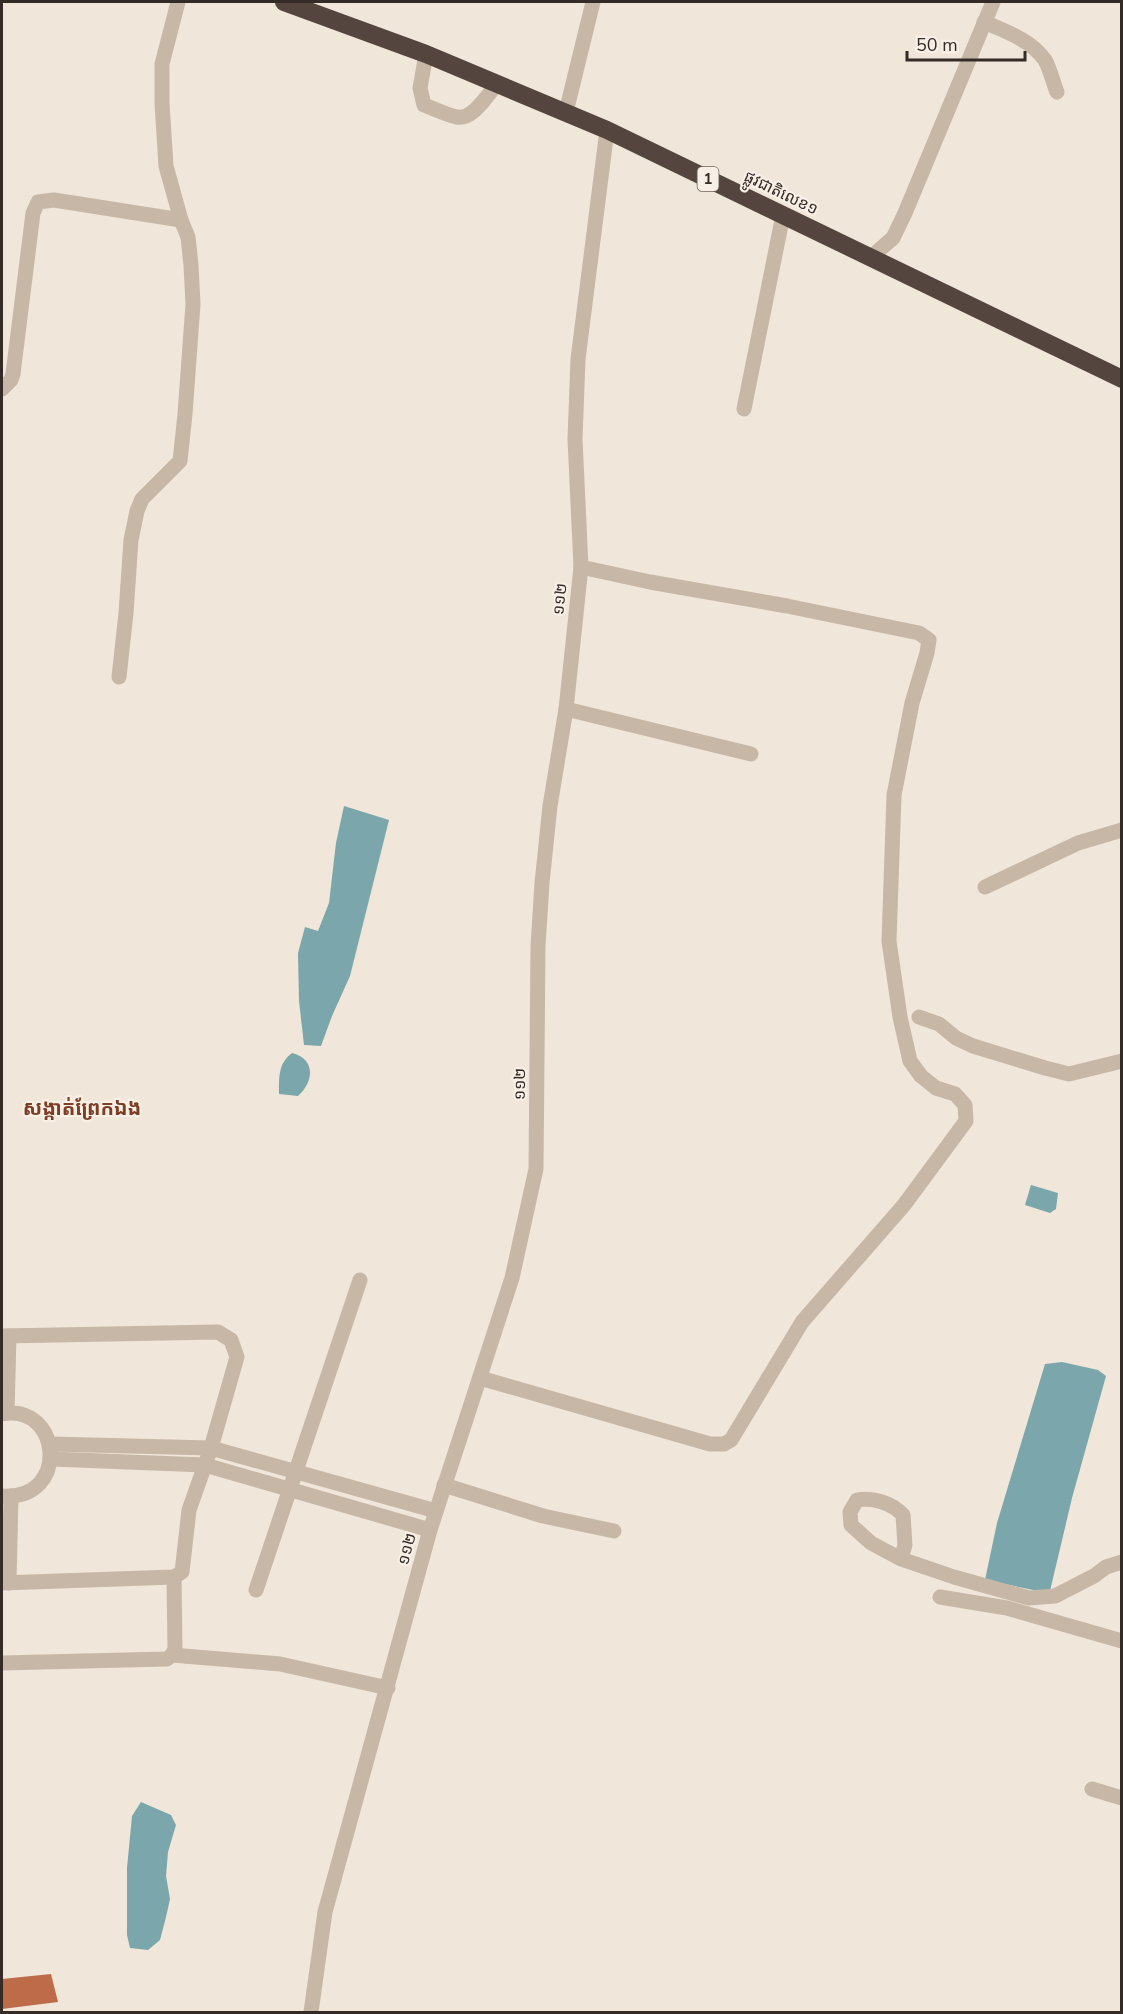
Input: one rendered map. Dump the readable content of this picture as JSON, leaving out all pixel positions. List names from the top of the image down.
{
  "streets": {
    "highway": ["1", "ផ្លូវជាតិលេខ១"],
    "street": ["១១២"]
  },
  "crossings": [
    ["ផ្លូវជាតិលេខ១", "១១២"]
  ],
  "districts": ["សង្កាត់ព្រែកឯង"],
  "scale_bar": "50 m"
}
